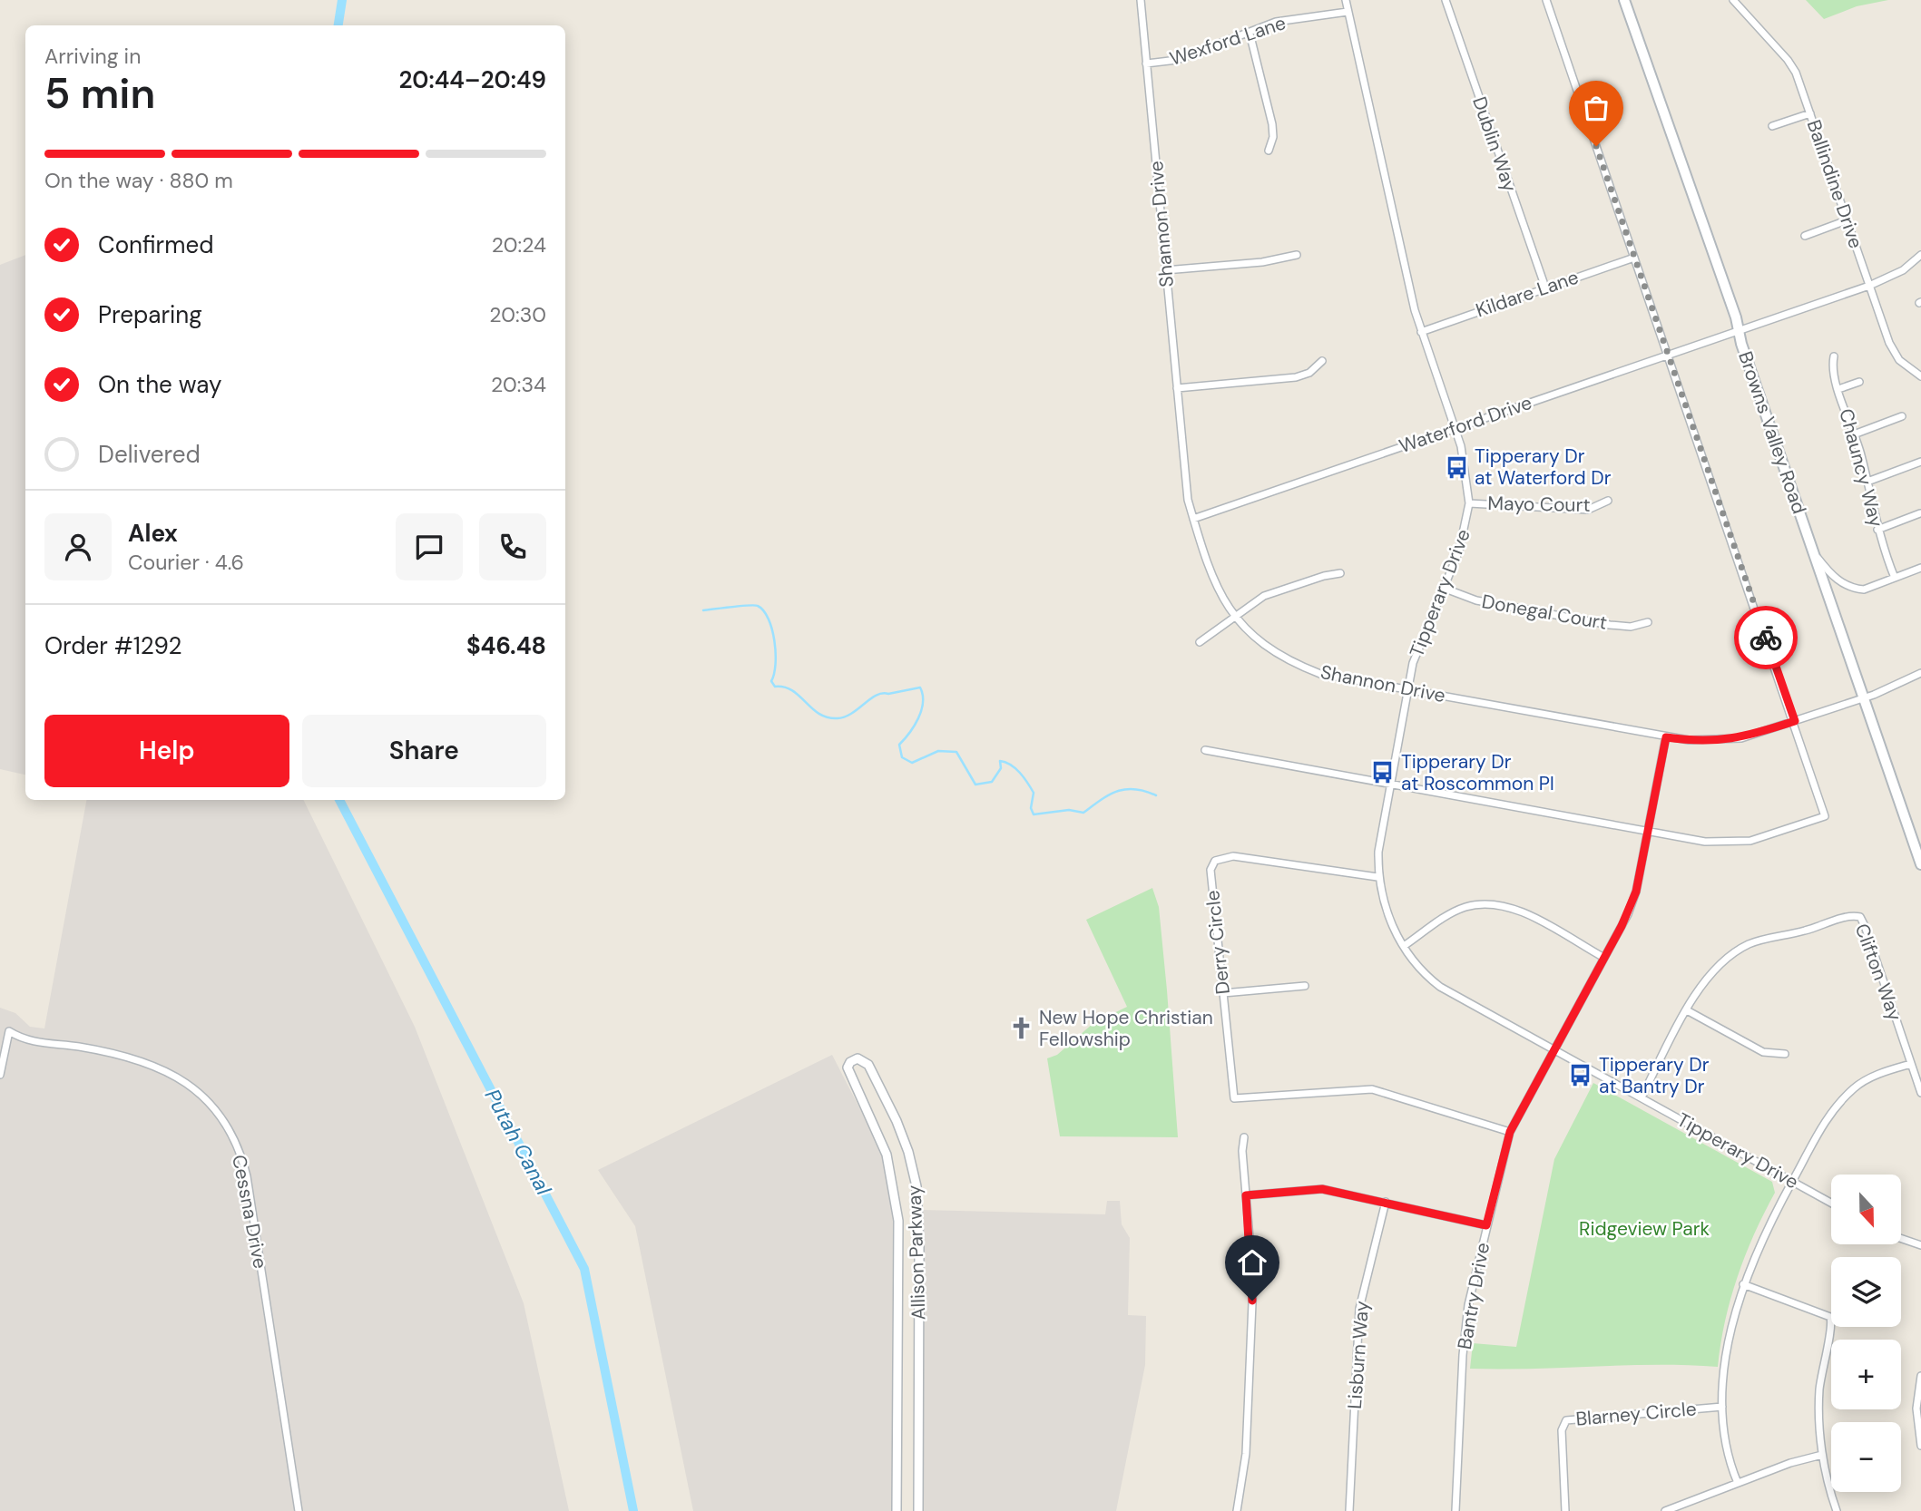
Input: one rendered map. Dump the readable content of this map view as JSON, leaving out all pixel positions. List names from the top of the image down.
{
  "streets": {
    "main road": ["Browns Valley Road"],
    "street": [
      "Wexford Lane",
      "Dublin Way",
      "Ballindine Drive",
      "Shannon Drive",
      "Kildare Lane",
      "Waterford Drive",
      "Chauncy Way",
      "Mayo Court",
      "Tipperary Drive",
      "Donegal Court",
      "Derry Circle",
      "Clifton Way",
      "Cessna Drive",
      "Allison Parkway",
      "Bantry Drive",
      "Lisburn Way",
      "Blarney Circle"
    ]
  },
  "crossings": [
    ["Wexford Lane", "Shannon Drive"],
    ["Wexford Lane", "Tipperary Drive"],
    ["Dublin Way", "Kildare Lane"],
    ["Ballindine Drive", "Waterford Drive"],
    ["Shannon Drive", "Waterford Drive"],
    ["Shannon Drive", "Browns Valley Road"],
    ["Shannon Drive", "Tipperary Drive"],
    ["Shannon Drive", "Bantry Drive"],
    ["Kildare Lane", "Tipperary Drive"],
    ["Waterford Drive", "Browns Valley Road"],
    ["Waterford Drive", "Tipperary Drive"],
    ["Mayo Court", "Tipperary Drive"],
    ["Tipperary Drive", "Donegal Court"],
    ["Tipperary Drive", "Derry Circle"],
    ["Tipperary Drive", "Clifton Way"],
    ["Tipperary Drive", "Bantry Drive"],
    ["Derry Circle", "Bantry Drive"]
  ],
  "water": ["Putah Canal"],
  "parks": ["Ridgeview Park"],
  "places": {
    "bus stop": ["Tipperary Dr at Waterford Dr", "Tipperary Dr at Roscommon Pl", "Tipperary Dr at Bantry Dr"],
    "church": ["New Hope Christian Fellowship"]
  },
  "north": "bottom",
  "page": {
    "heading": ["5 min", "Arriving in", "20:44–20:49"],
    "panel": [
      "Alex",
      "Courier · 4.6",
      "Order #1292",
      "$46.48"
    ],
    "bar": "On the way · 880 m",
    "list": [
      ["Confirmed", "20:24"],
      ["Preparing", "20:30"],
      ["On the way", "20:34"],
      "Delivered"
    ],
    "buttons": ["Help", "Share"],
    "map_buttons": ["+", "−"]
  }
}
